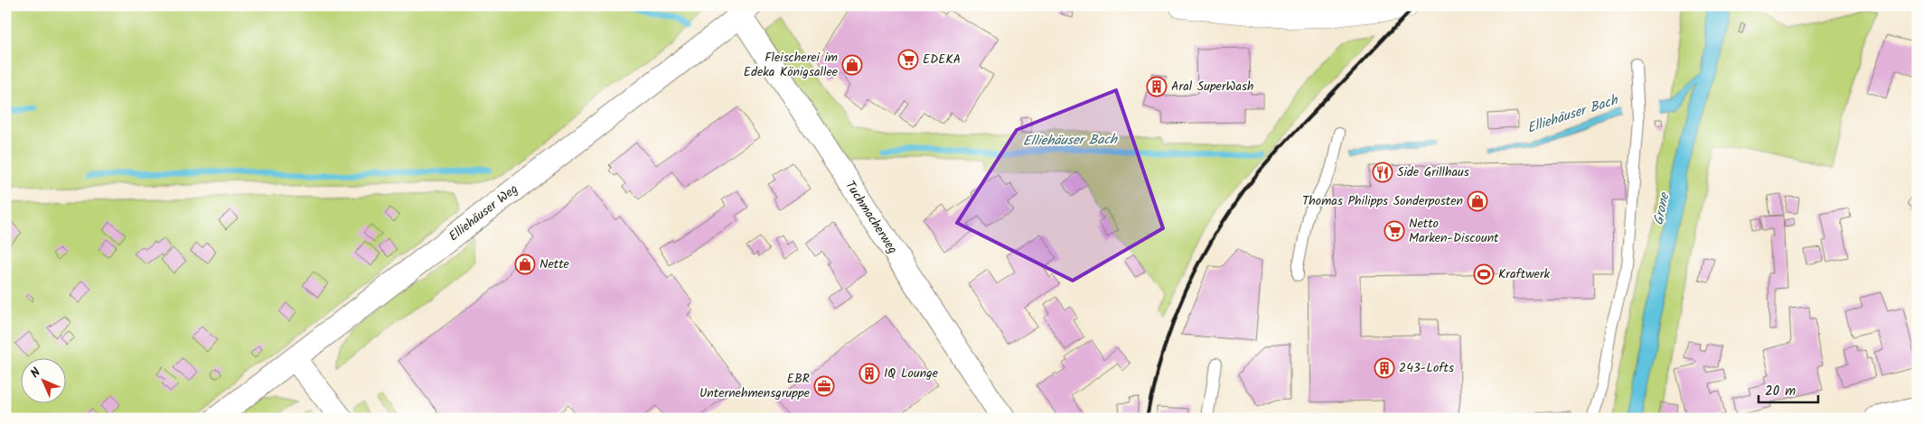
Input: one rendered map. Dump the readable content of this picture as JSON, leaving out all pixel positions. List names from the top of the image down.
{
  "streets": {
    "street": ["Elliehäuser Weg", "Tuchmacherweg"]
  },
  "crossings": [
    ["Elliehäuser Weg", "Tuchmacherweg"]
  ],
  "water": ["Elliehäuser Bach", "Grone"],
  "places": {
    "supermarket": ["EDEKA", "Netto Marken-Discount"],
    "shop": ["Fleischerei im Edeka Königsallee", "Thomas Philipps Sonderposten", "Nette"],
    "building": ["Aral SuperWash", "243-Lofts", "IQ Lounge"],
    "restaurant": ["Side Grillhaus"],
    "sports": ["Kraftwerk"],
    "office": ["EBR Unternehmensgruppe"]
  },
  "scale_bar": "20 m",
  "north": "top left"
}
